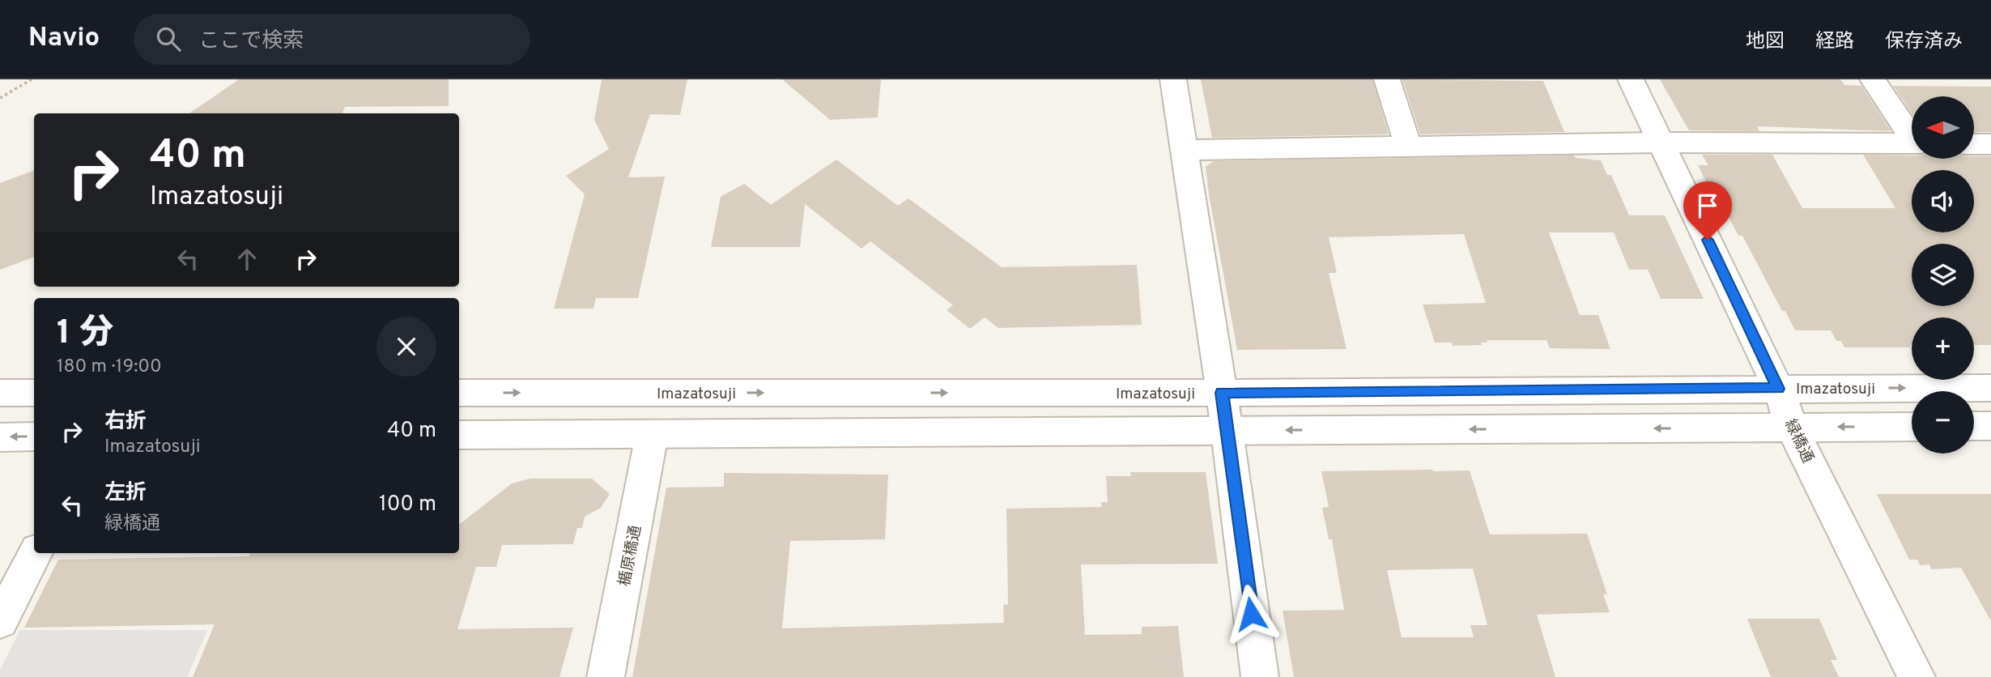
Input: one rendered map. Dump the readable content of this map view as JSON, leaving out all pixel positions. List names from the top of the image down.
{
  "streets": {
    "street": ["Imazatosuji", "緑橋通", "楯原橋通"]
  },
  "crossings": [
    ["Imazatosuji", "緑橋通"]
  ],
  "north": "left",
  "page": {
    "header": "Navio",
    "search": "ここで検索",
    "nav": ["地図", "経路", "保存済み"],
    "map_buttons": ["+", "−"],
    "turn": ["40 m", "Imazatosuji"],
    "heading": ["1 分", "180 m · 19:00"],
    "list": [
      {
        "name": "右折",
        "note": "Imazatosuji",
        "value": "40 m"
      },
      {
        "name": "左折",
        "note": "緑橋通",
        "value": "100 m"
      }
    ]
  }
}
